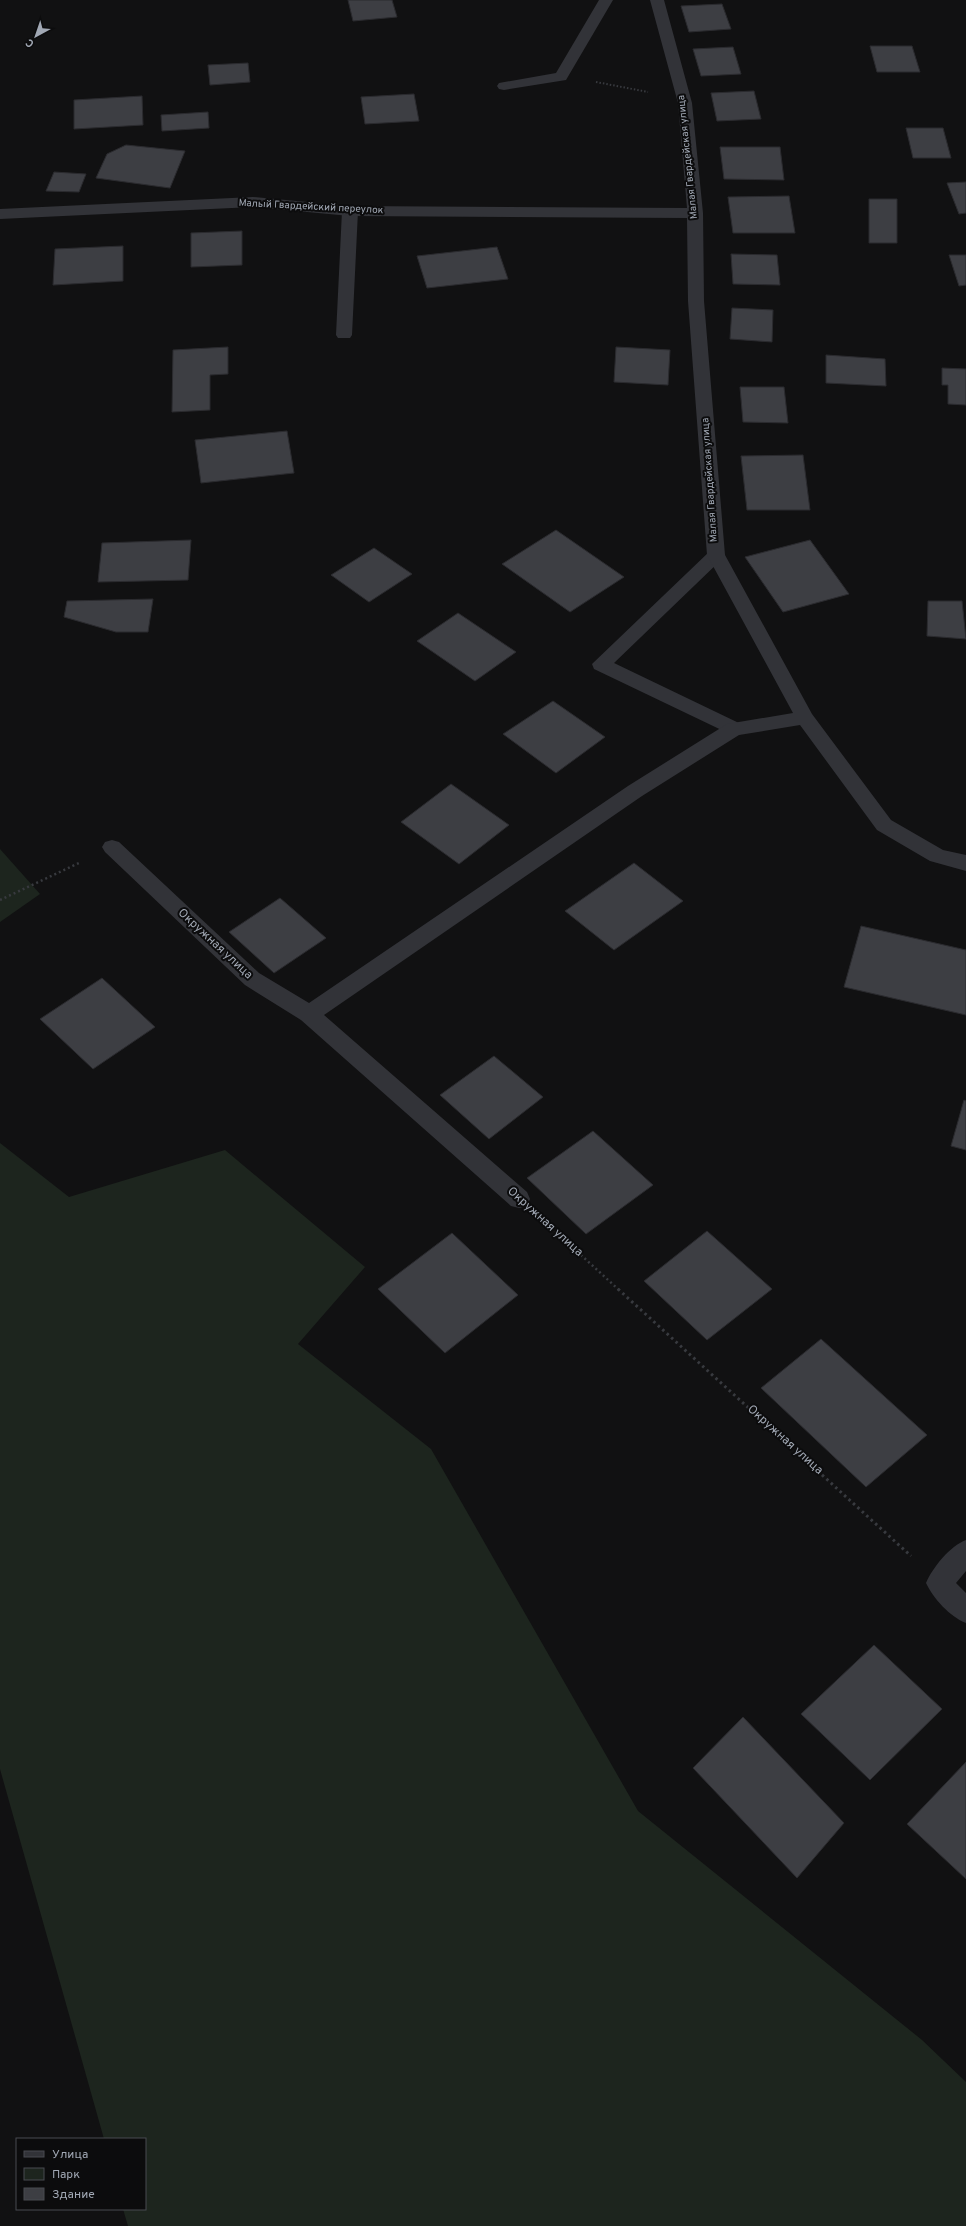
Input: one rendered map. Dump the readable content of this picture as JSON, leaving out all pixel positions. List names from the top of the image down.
{
  "streets": {
    "street": ["Малая Гвардейская улица", "Малый Гвардейский переулок", "Окружная улица"]
  },
  "crossings": [
    ["Малая Гвардейская улица", "Малый Гвардейский переулок"]
  ],
  "legend": ["Улица", "Парк", "Здание"],
  "north": "bottom left"
}
